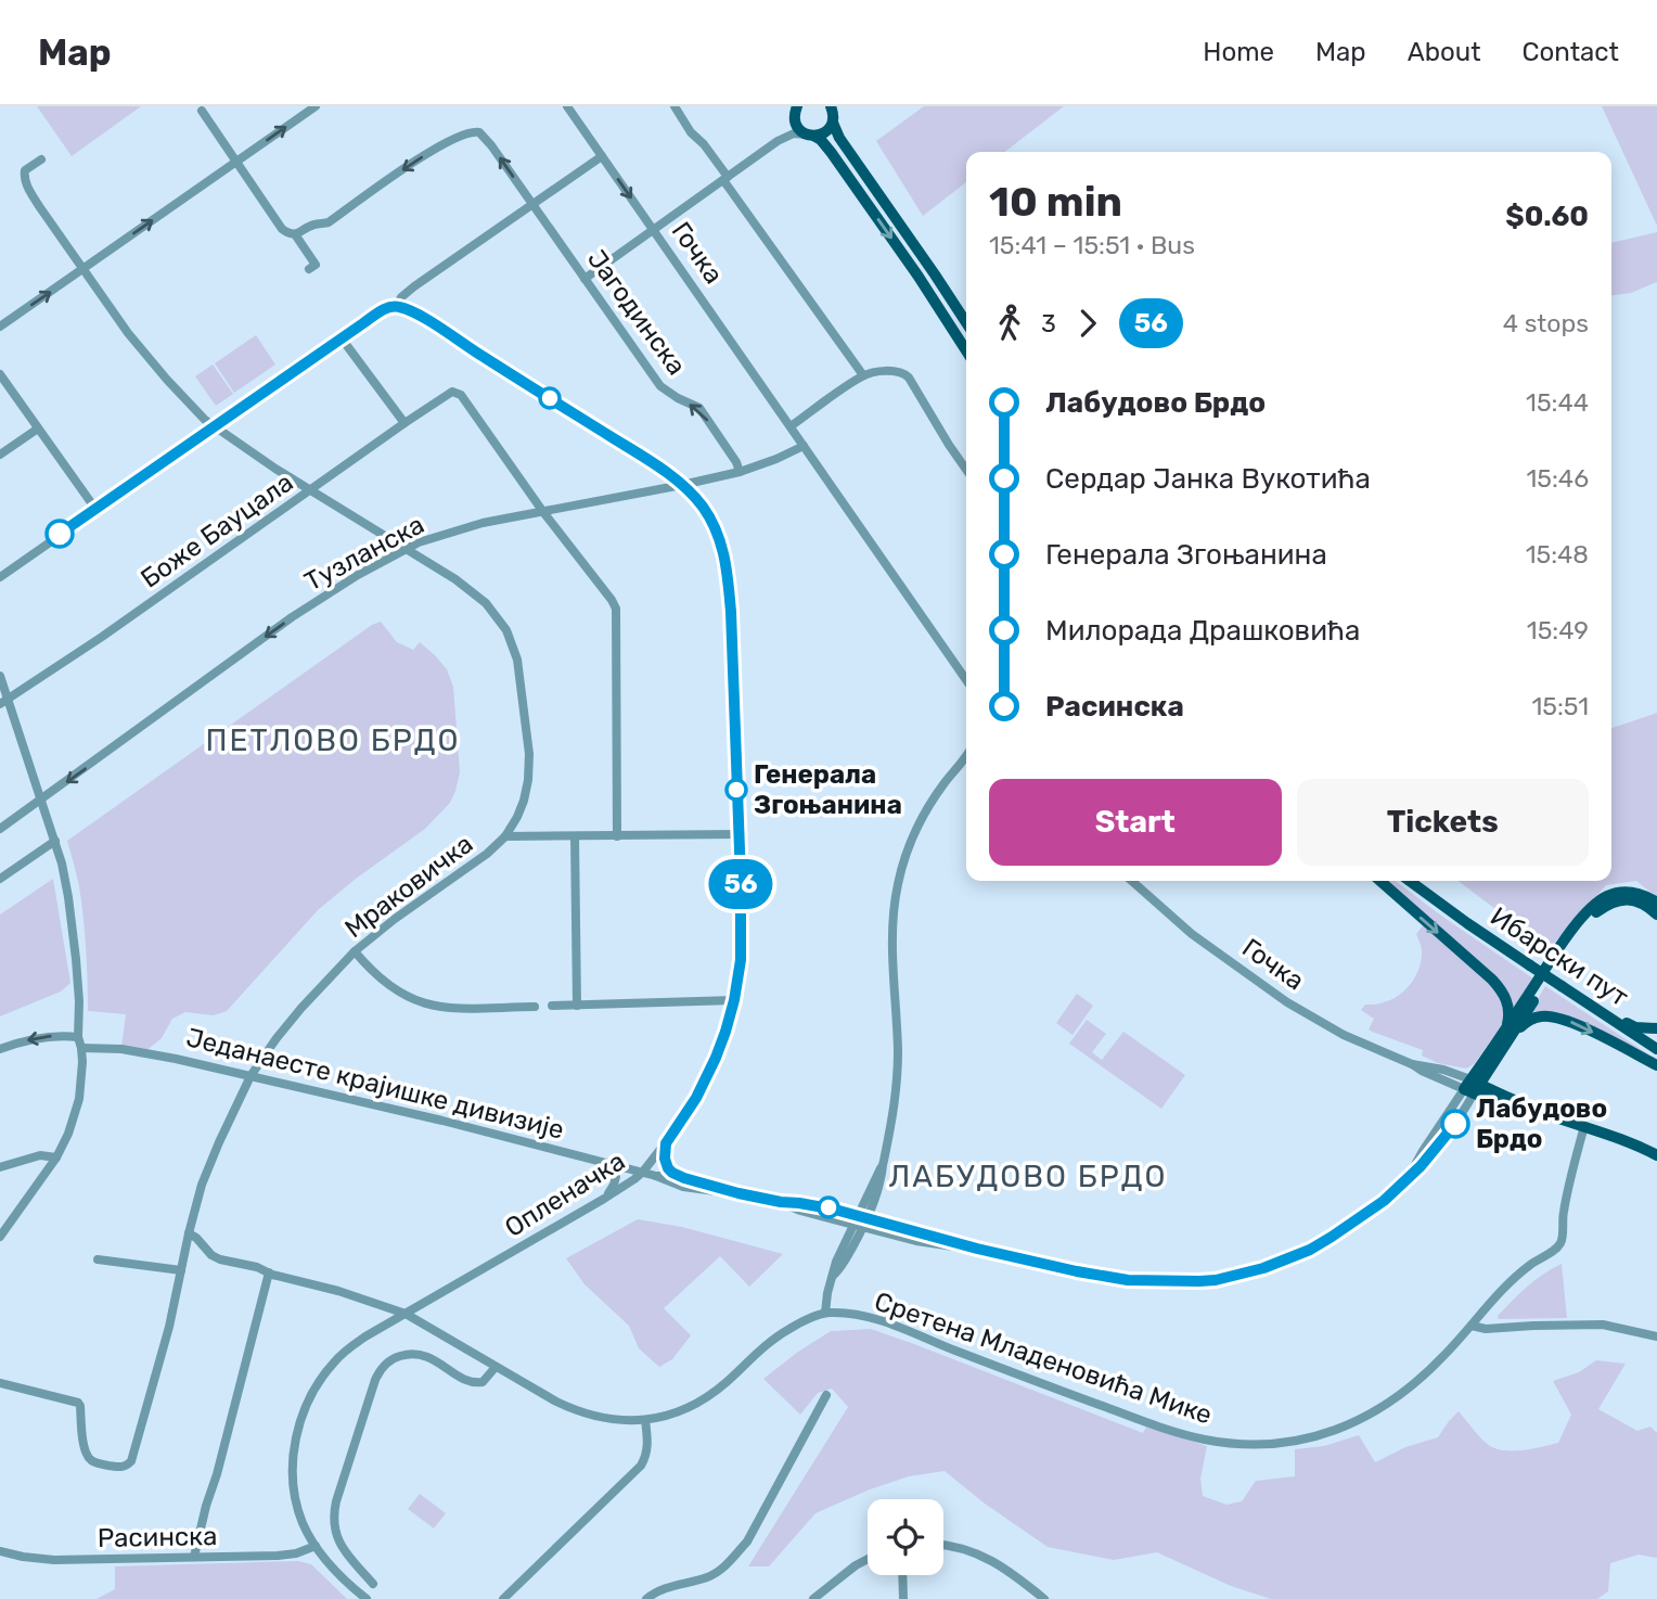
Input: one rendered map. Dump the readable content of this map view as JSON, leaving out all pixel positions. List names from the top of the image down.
{
  "streets": {
    "main road": ["Ибарски пут", "Једанаесте крајишке дивизије"],
    "street": [
      "Гочка",
      "Јагодинска",
      "Боже Бауцала",
      "Тузланска",
      "Мраковичка",
      "Опленачка",
      "Сретена Младеновића Мике",
      "Расинска"
    ]
  },
  "crossings": [
    ["Гочка", "Тузланска"],
    ["Гочка", "Једанаесте крајишке дивизије"],
    ["Јагодинска", "Тузланска"],
    ["Боже Бауцала", "Тузланска"],
    ["Боже Бауцала", "Мраковичка"],
    ["Тузланска", "Мраковичка"],
    ["Тузланска", "Опленачка"],
    ["Мраковичка", "Једанаесте крајишке дивизије"],
    ["Једанаесте крајишке дивизије", "Опленачка"],
    ["Опленачка", "Расинска"]
  ],
  "one_way": ["Тузланска"],
  "districts": ["ПЕТЛОВО БРДО", "ЛАБУДОВО БРДО"],
  "places": ["Генерала Згоњанина", "Лабудово Брдо"],
  "lines": ["bus line 56"],
  "page": {
    "header": "Map",
    "nav": [
      "Home",
      "Map",
      "About",
      "Contact"
    ],
    "on_map": "56",
    "heading": ["10 min", "15:41 – 15:51 · Bus", "$0.60"],
    "legs": ["3", "56", "4 stops"],
    "list": [
      {
        "name": "Лабудово Брдо",
        "value": "15:44"
      },
      {
        "name": "Сердар Јанка Вукотића",
        "value": "15:46"
      },
      {
        "name": "Генерала Згоњанина",
        "value": "15:48"
      },
      {
        "name": "Милорада Драшковића",
        "value": "15:49"
      },
      {
        "name": "Расинска",
        "value": "15:51"
      }
    ],
    "buttons": ["Start", "Tickets"]
  }
}
